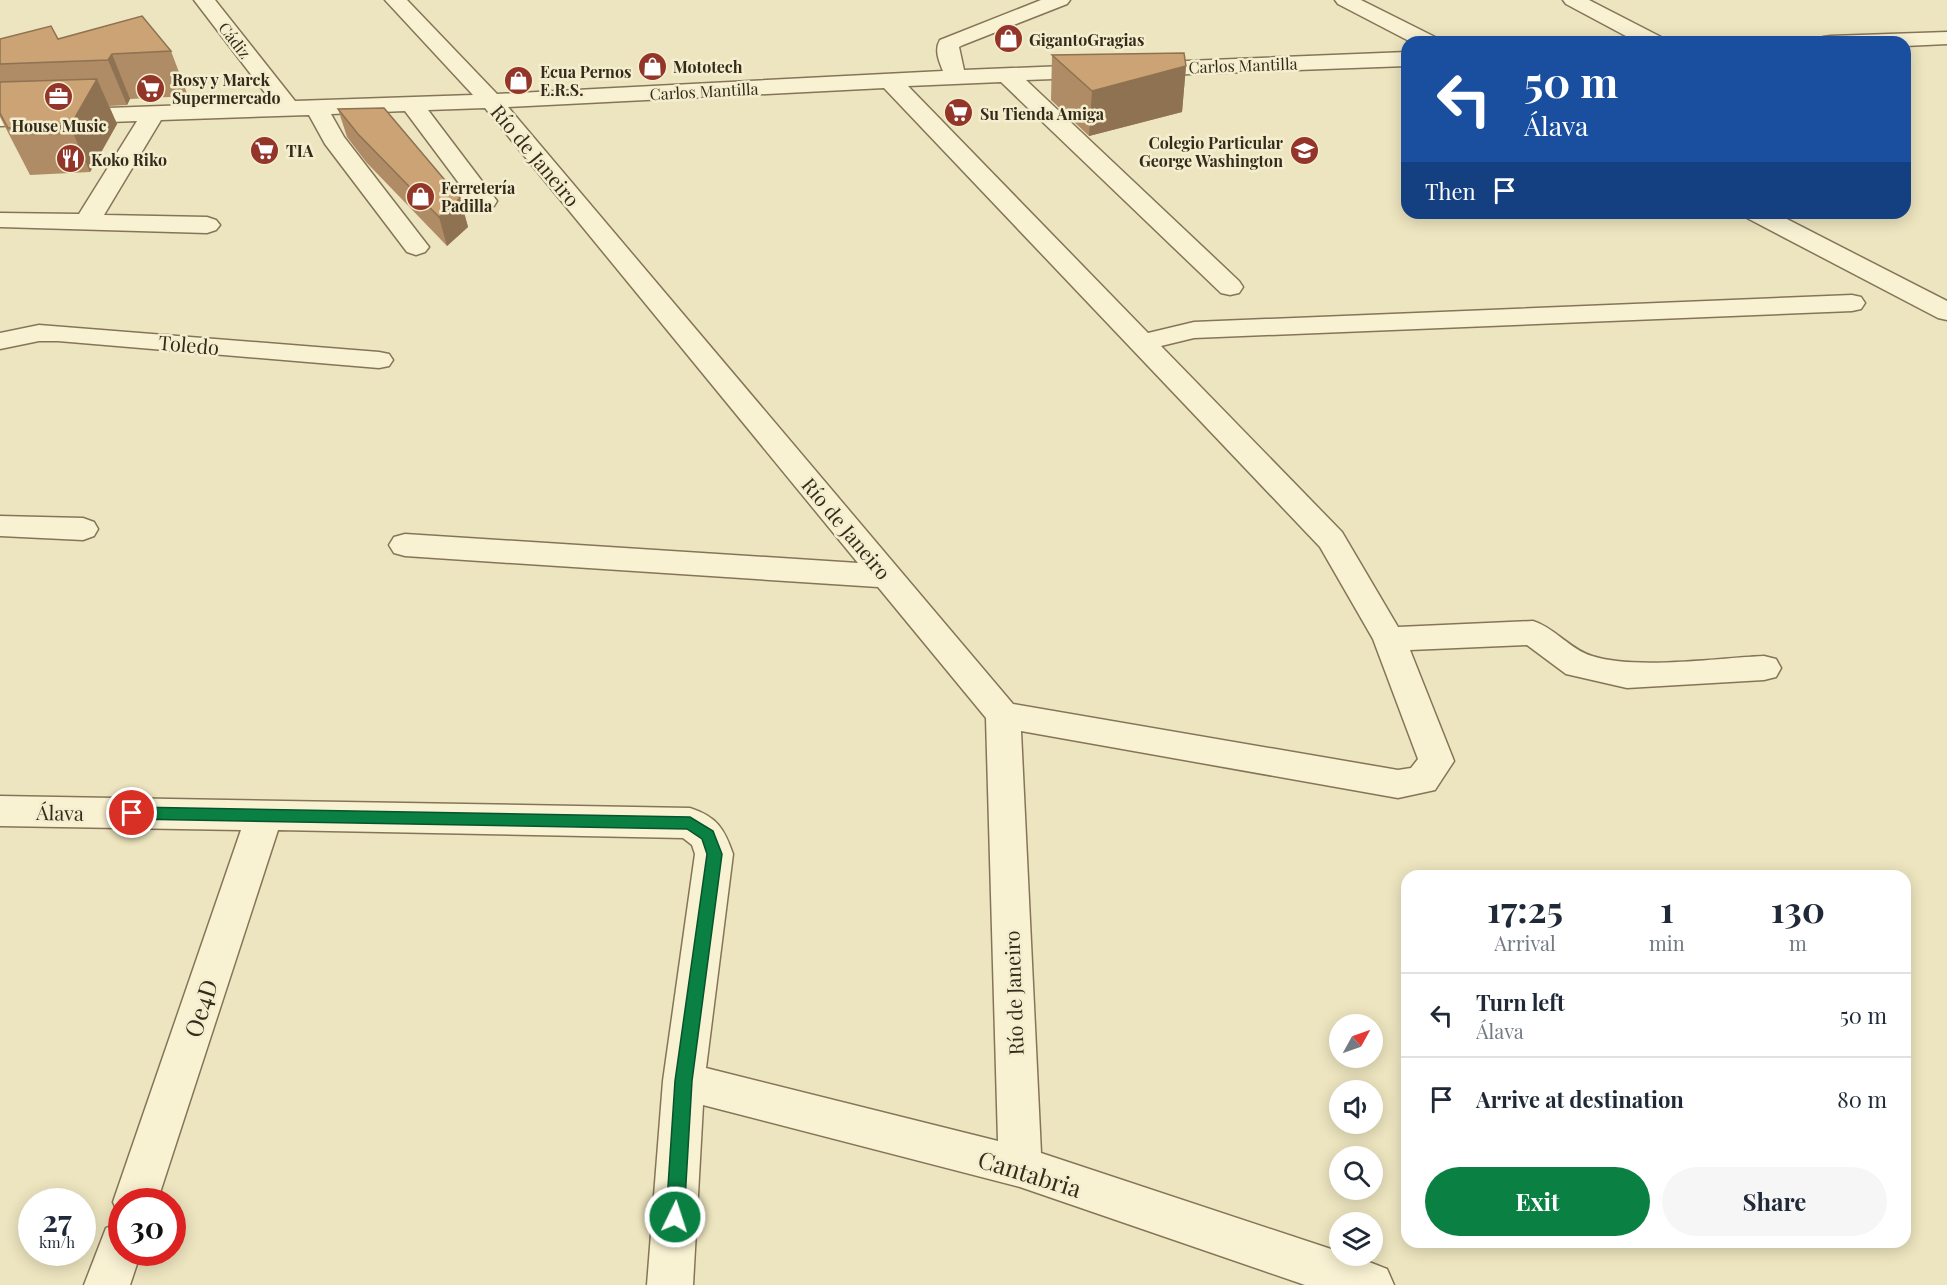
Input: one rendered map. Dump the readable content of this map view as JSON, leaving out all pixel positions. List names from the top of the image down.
{
  "streets": {
    "street": [
      "Cádiz",
      "Carlos Mantilla",
      "Río de Janeiro",
      "Toledo",
      "Álava",
      "Oe4D",
      "Cantabria"
    ]
  },
  "crossings": [
    ["Cádiz", "Carlos Mantilla"],
    ["Carlos Mantilla", "Río de Janeiro"],
    ["Río de Janeiro", "Cantabria"],
    ["Álava", "Oe4D"],
    ["Álava", "Cantabria"]
  ],
  "places": {
    "shop": [
      "GigantoGragias",
      "Mototech",
      "Ecua Pernos E.R.S.",
      "Ferretería Padilla"
    ],
    "supermarket": ["Rosy y Marck Supermercado", "Su Tienda Amiga", "TIA"],
    "office": ["House Music"],
    "school or university": ["Colegio Particular George Washington"],
    "restaurant": ["Koko Riko"]
  },
  "north": "top right",
  "page": {
    "turn": ["50 m", "Álava"],
    "then": "Then",
    "eta": [
      "17:25",
      "Arrival",
      "1",
      "min",
      "130",
      "m"
    ],
    "list": [
      {
        "name": "Turn left",
        "note": "Álava",
        "value": "50 m"
      },
      {
        "name": "Arrive at destination",
        "value": "80 m"
      }
    ],
    "buttons": ["Exit", "Share"],
    "speed": "27 km/h",
    "limit": "30"
  }
}
